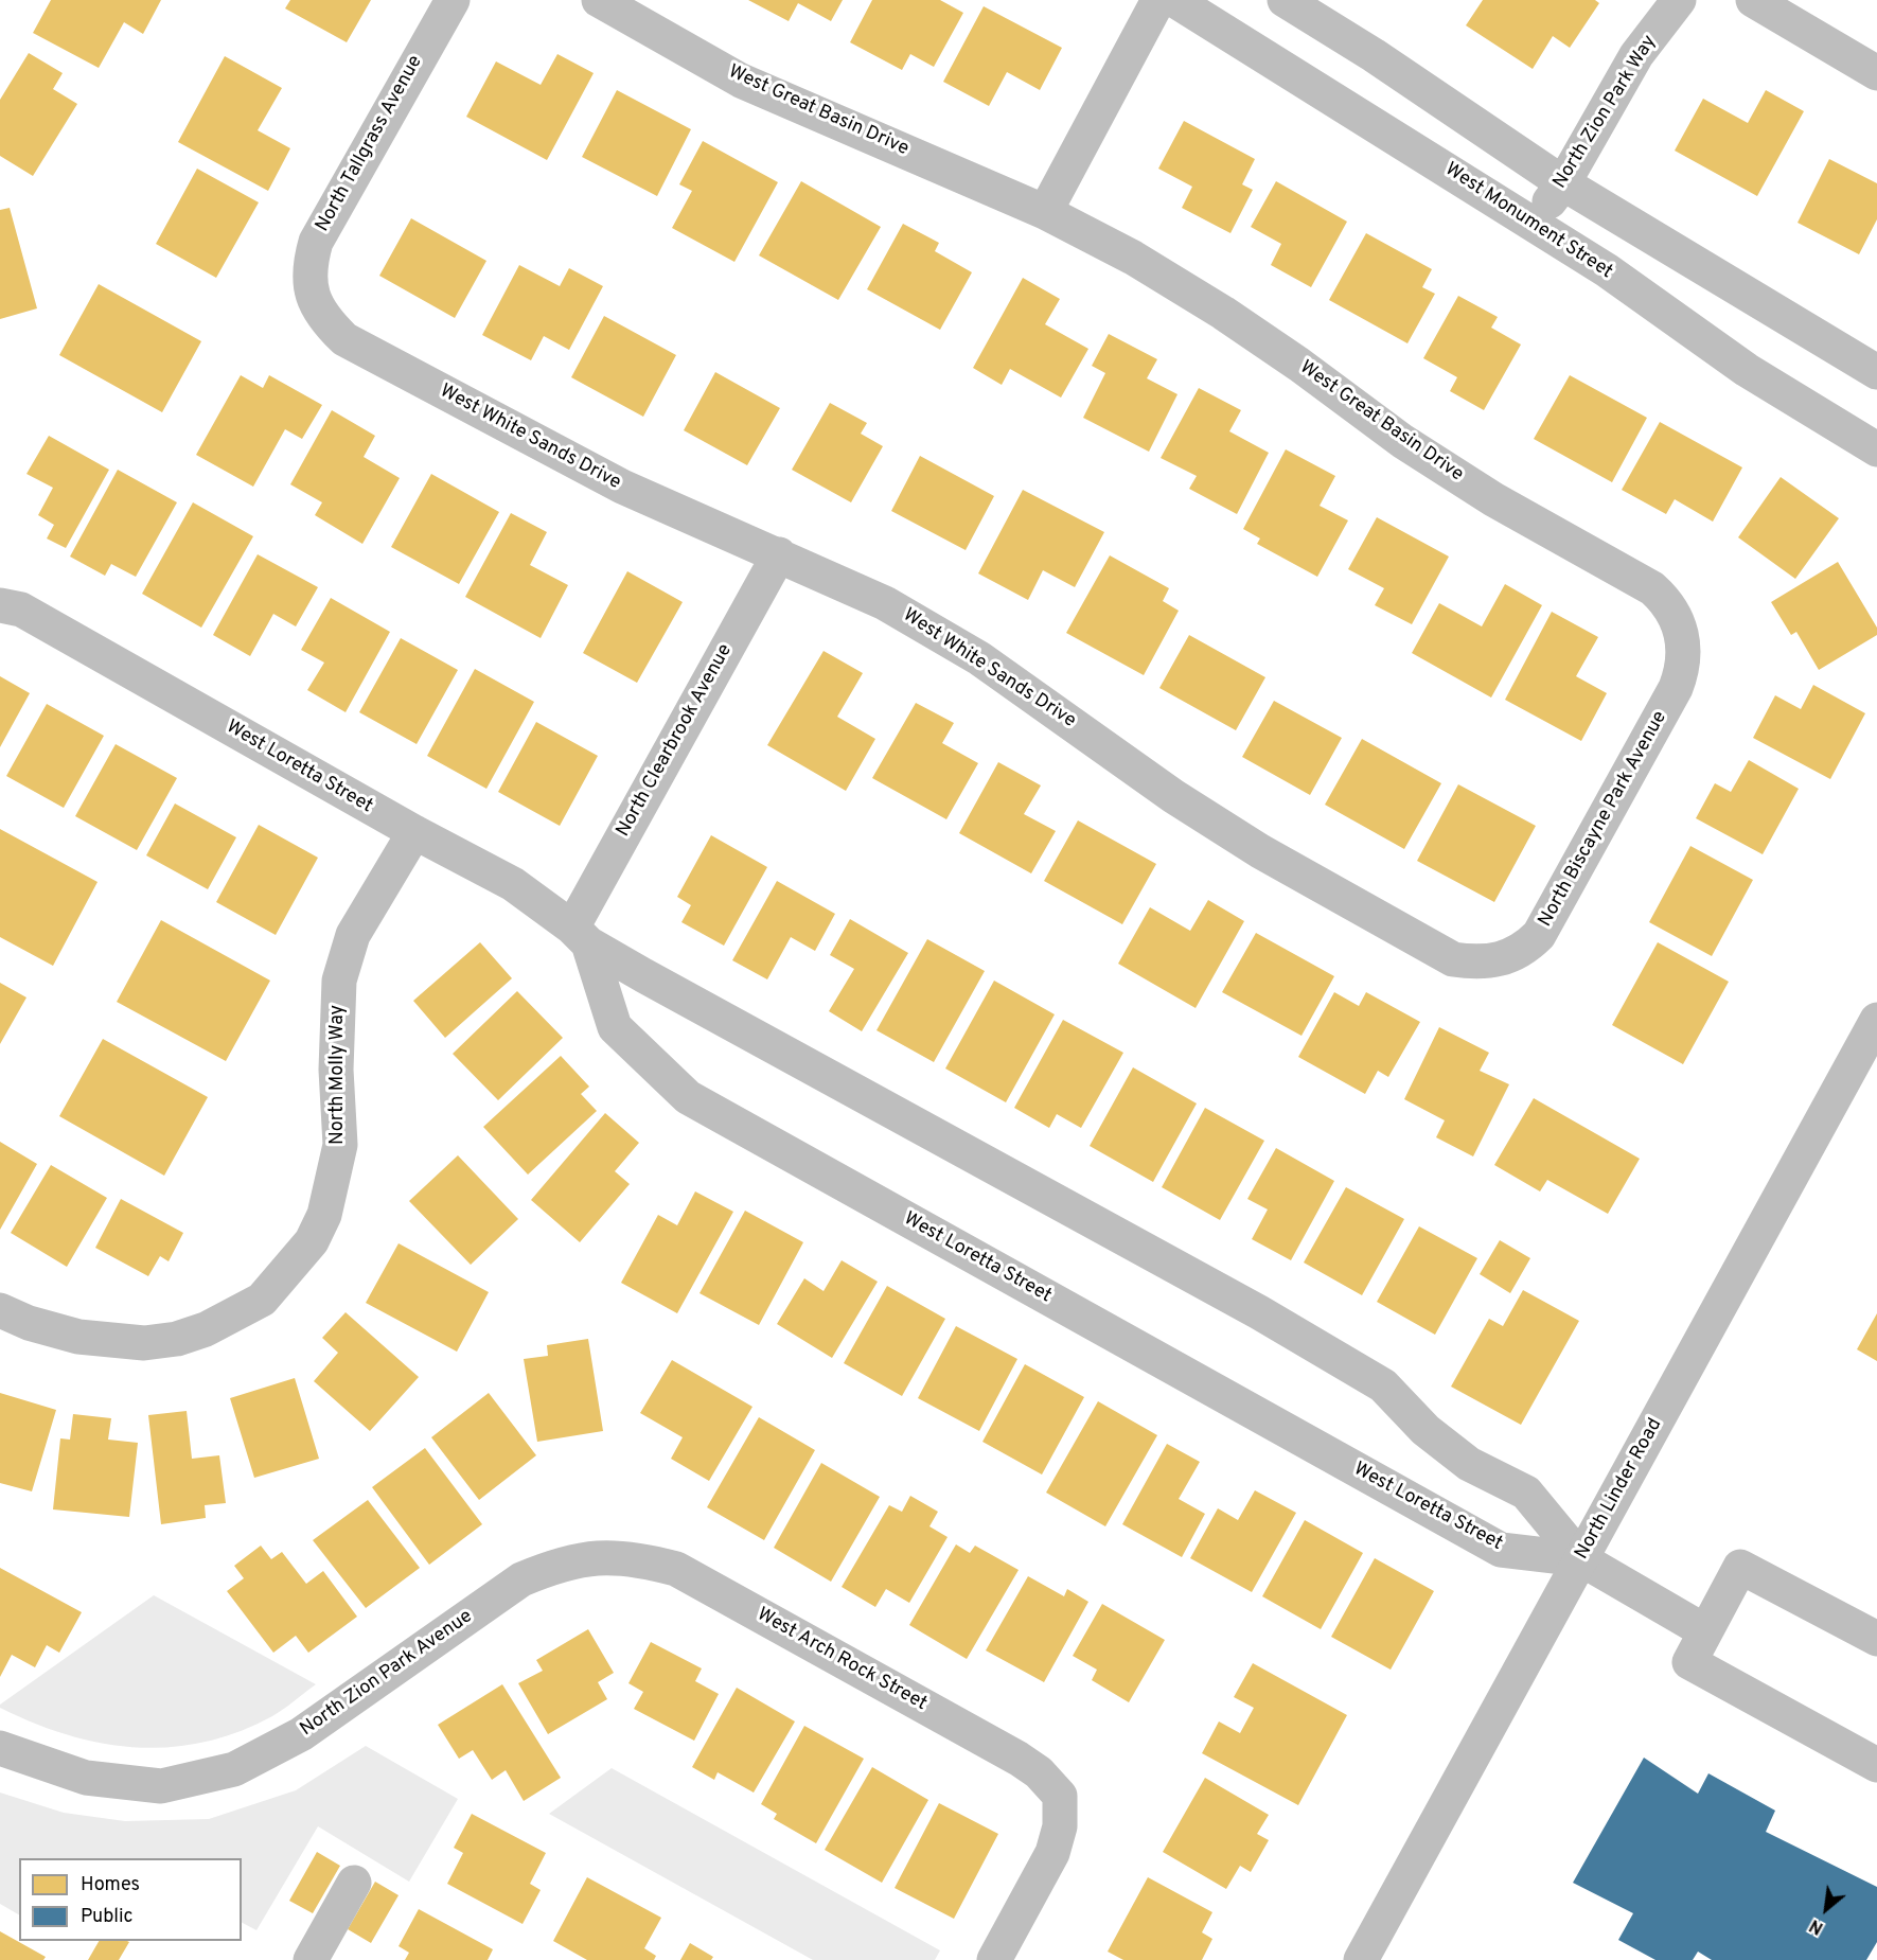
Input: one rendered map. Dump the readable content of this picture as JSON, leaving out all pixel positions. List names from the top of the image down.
{
  "streets": {
    "street": [
      "West Great Basin Drive",
      "North Zion Park Way",
      "North Tallgrass Avenue",
      "West Monument Street",
      "West White Sands Drive",
      "North Clearbrook Avenue",
      "West Loretta Street",
      "North Biscayne Park Avenue",
      "North Molly Way",
      "North Linder Road",
      "West Arch Rock Street",
      "North Zion Park Avenue"
    ]
  },
  "crossings": [
    ["West Great Basin Drive", "North Biscayne Park Avenue"],
    ["North Zion Park Way", "West Monument Street"],
    ["North Tallgrass Avenue", "West White Sands Drive"],
    ["West White Sands Drive", "North Clearbrook Avenue"],
    ["West White Sands Drive", "North Biscayne Park Avenue"],
    ["North Clearbrook Avenue", "West Loretta Street"],
    ["West Loretta Street", "North Molly Way"],
    ["West Loretta Street", "North Linder Road"],
    ["West Arch Rock Street", "North Zion Park Avenue"]
  ],
  "legend": ["Homes", "Public"],
  "north": "bottom left"
}
